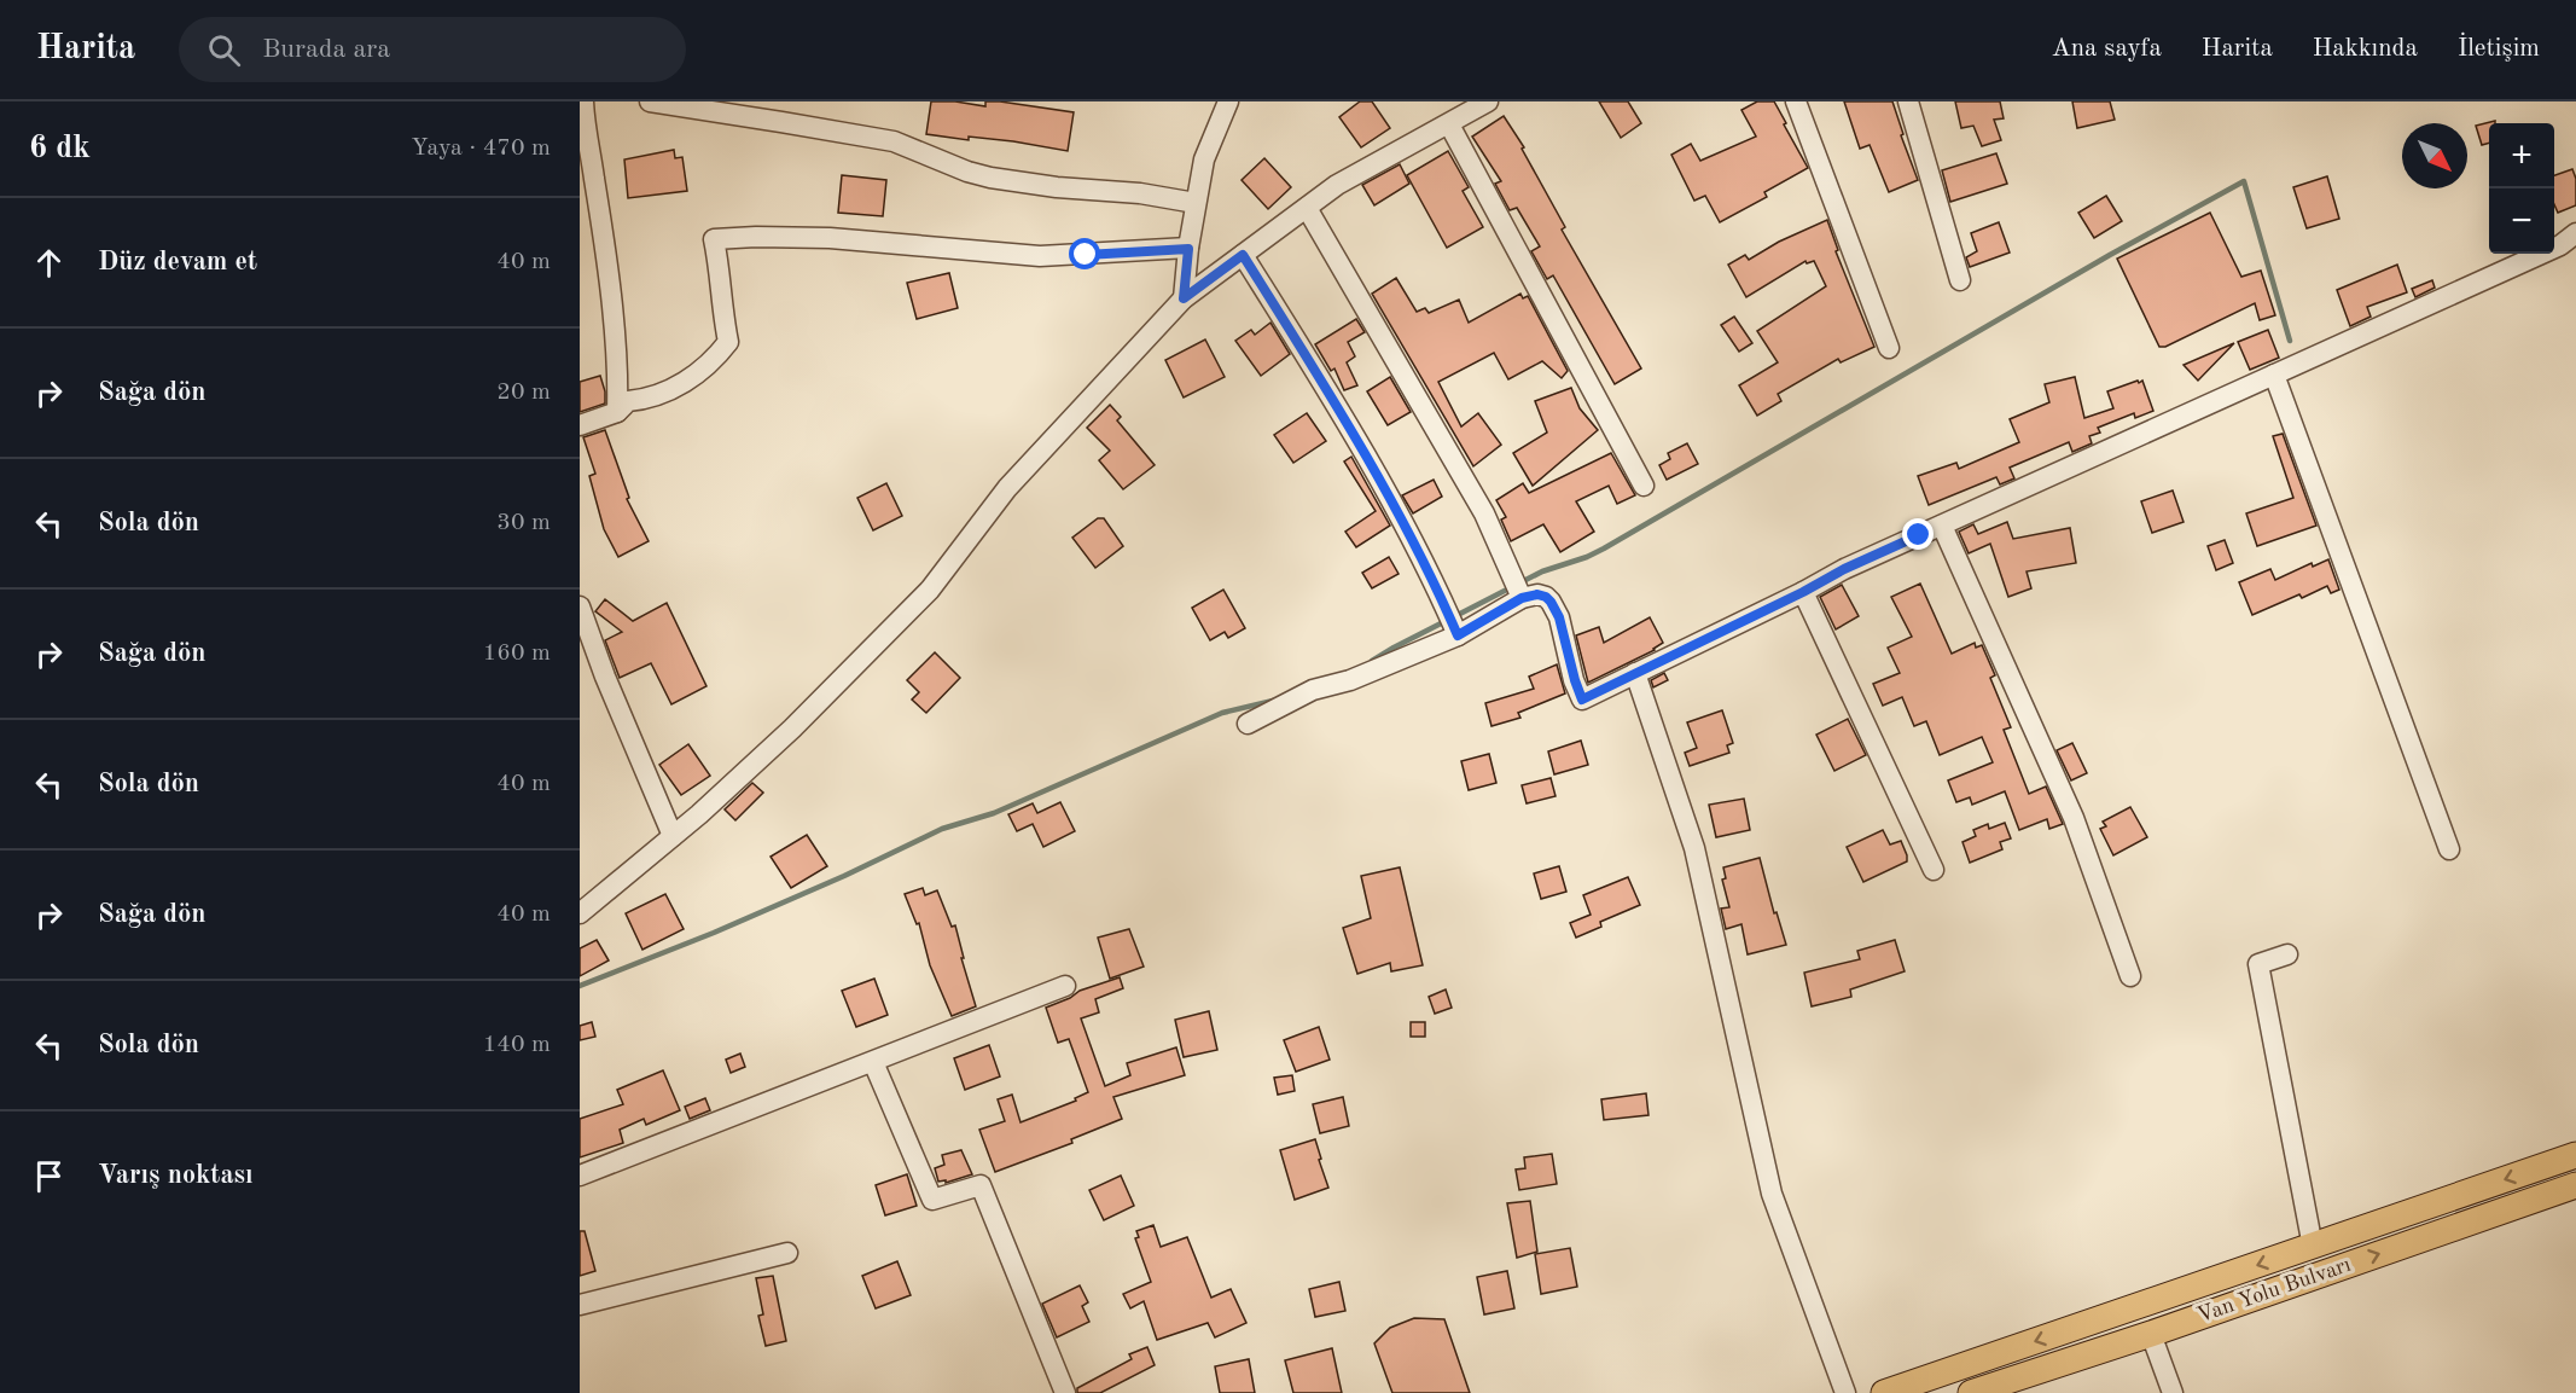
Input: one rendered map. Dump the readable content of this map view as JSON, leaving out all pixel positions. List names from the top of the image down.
{
  "streets": {
    "main road": ["Van Yolu Bulvarı"]
  },
  "north": "bottom right",
  "page": {
    "header": "Harita",
    "search": "Burada ara",
    "nav": [
      "Ana sayfa",
      "Harita",
      "Hakkında",
      "İletişim"
    ],
    "heading": ["6 dk", "Yaya · 470 m"],
    "map_buttons": ["+", "−"],
    "list": [
      ["Düz devam et", "40 m"],
      ["Sağa dön", "20 m"],
      ["Sola dön", "30 m"],
      ["Sağa dön", "160 m"],
      ["Sola dön", "40 m"],
      ["Sağa dön", "40 m"],
      ["Sola dön", "140 m"],
      "Varış noktası"
    ]
  }
}
